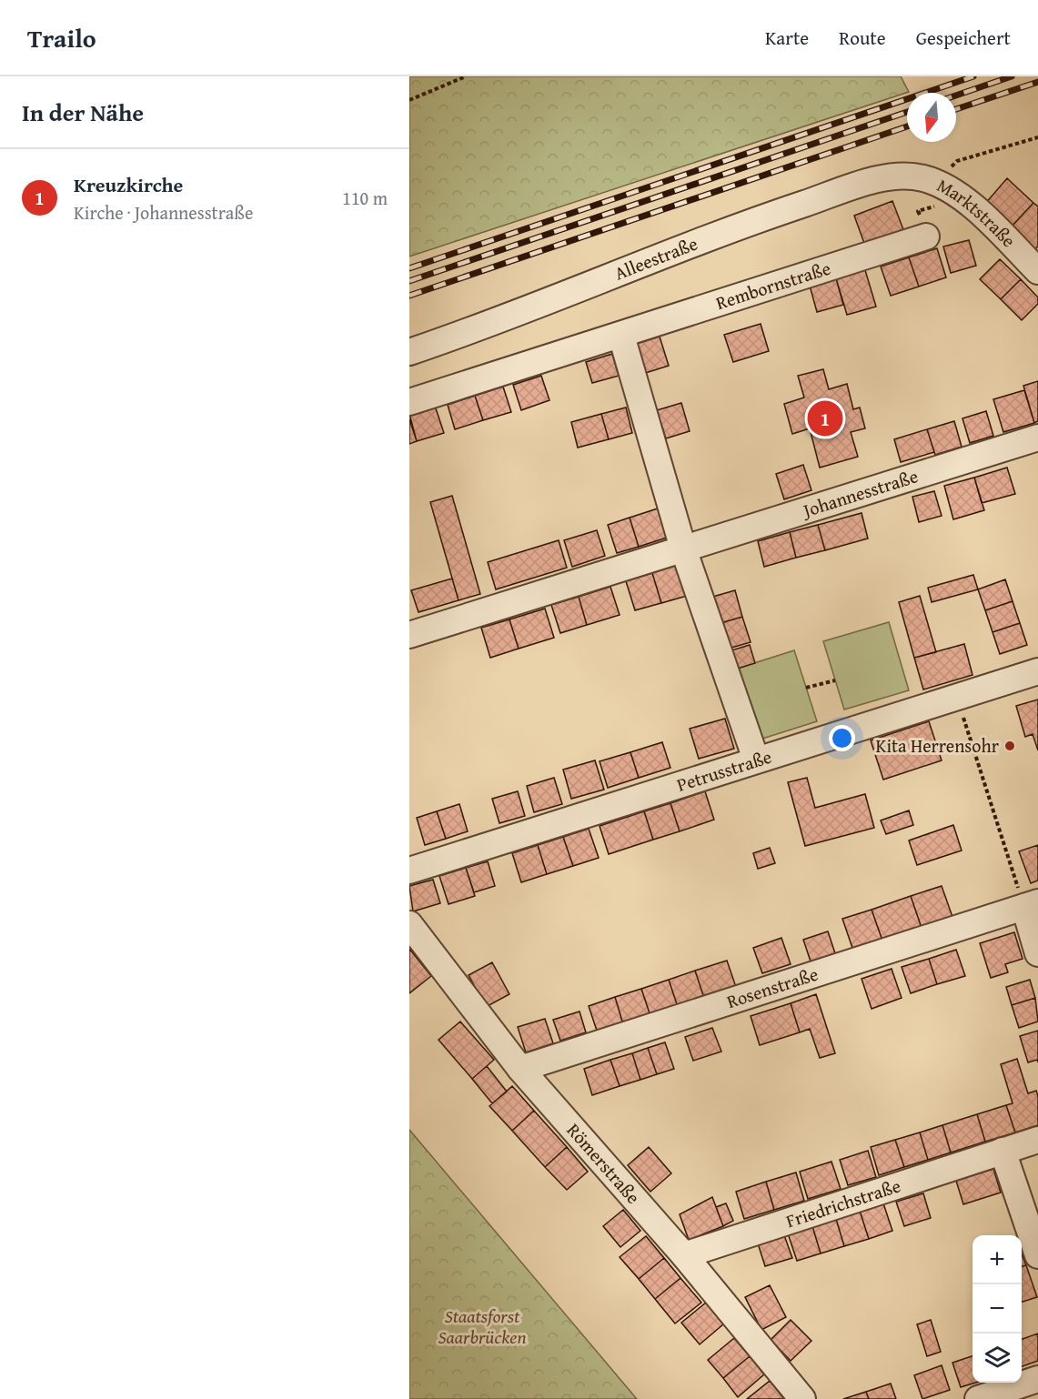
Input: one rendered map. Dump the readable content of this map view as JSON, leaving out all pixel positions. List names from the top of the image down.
{
  "streets": {
    "street": [
      "Marktstraße",
      "Alleestraße",
      "Rembornstraße",
      "Johannesstraße",
      "Petrusstraße",
      "Rosenstraße",
      "Römerstraße",
      "Friedrichstraße"
    ]
  },
  "crossings": [
    ["Marktstraße", "Alleestraße"],
    ["Rosenstraße", "Römerstraße"],
    ["Römerstraße", "Friedrichstraße"]
  ],
  "parks": ["Staatsforst Saarbrücken"],
  "places": ["Kita Herrensohr"],
  "north": "bottom",
  "page": {
    "header": "Trailo",
    "nav": ["Karte", "Route", "Gespeichert"],
    "heading": "In der Nähe",
    "list": [
      {
        "mark": "1",
        "name": "Kreuzkirche",
        "note": "Kirche · Johannesstraße",
        "value": "110 m"
      }
    ],
    "pins": "1",
    "map_buttons": ["+", "−"]
  }
}
